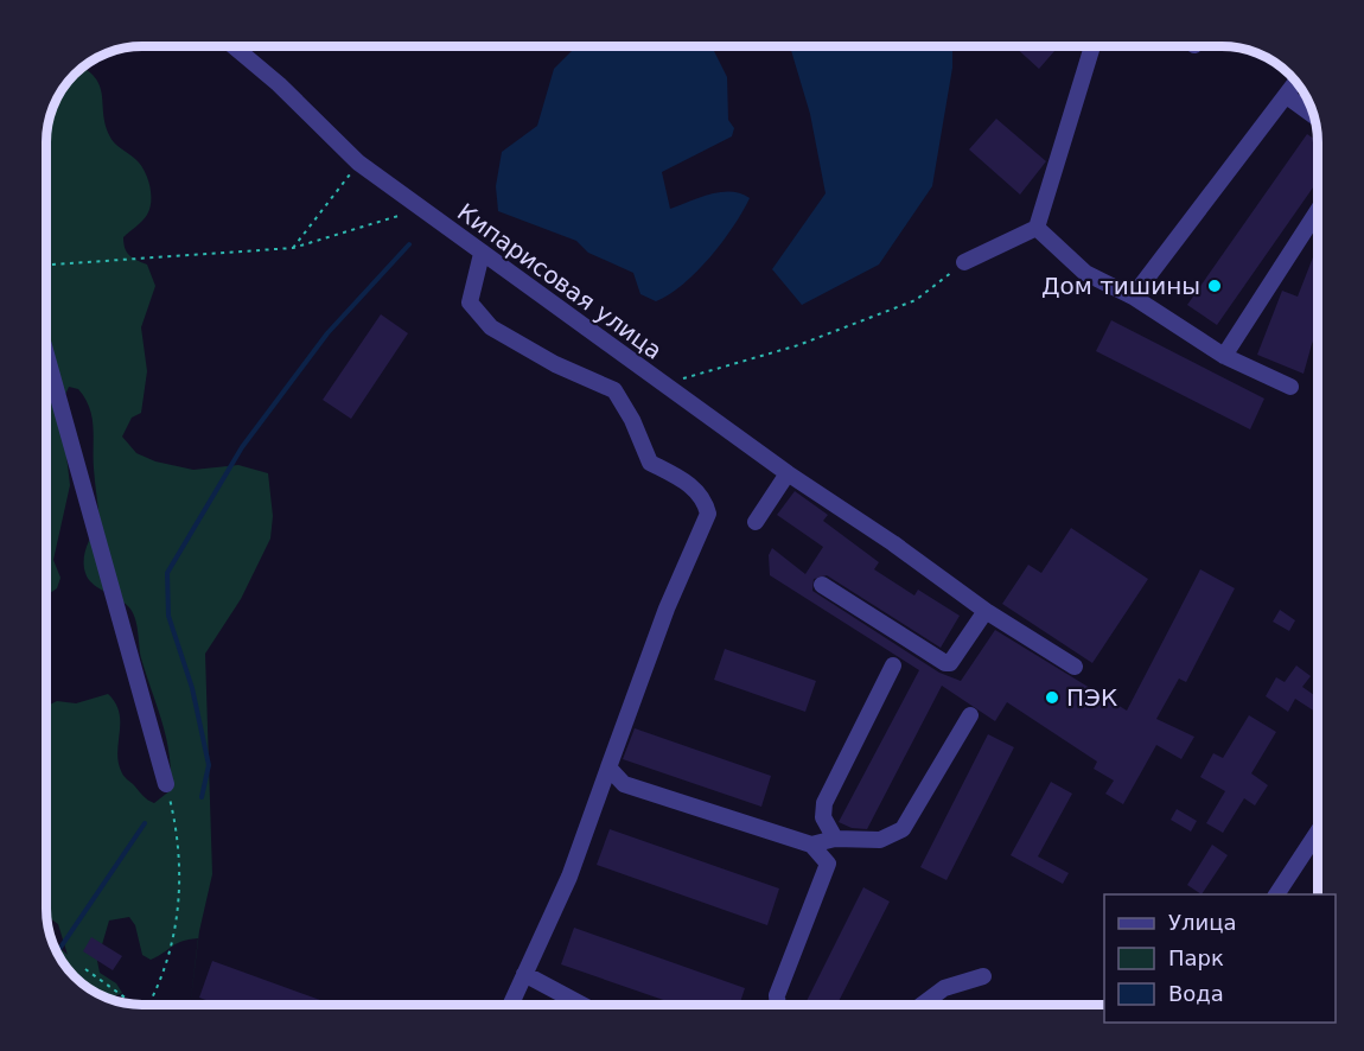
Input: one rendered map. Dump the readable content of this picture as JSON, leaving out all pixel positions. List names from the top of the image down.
{
  "streets": {
    "street": ["Кипарисовая улица"]
  },
  "places": ["Дом тишины", "ПЭК"],
  "legend": ["Улица", "Парк", "Вода"]
}
